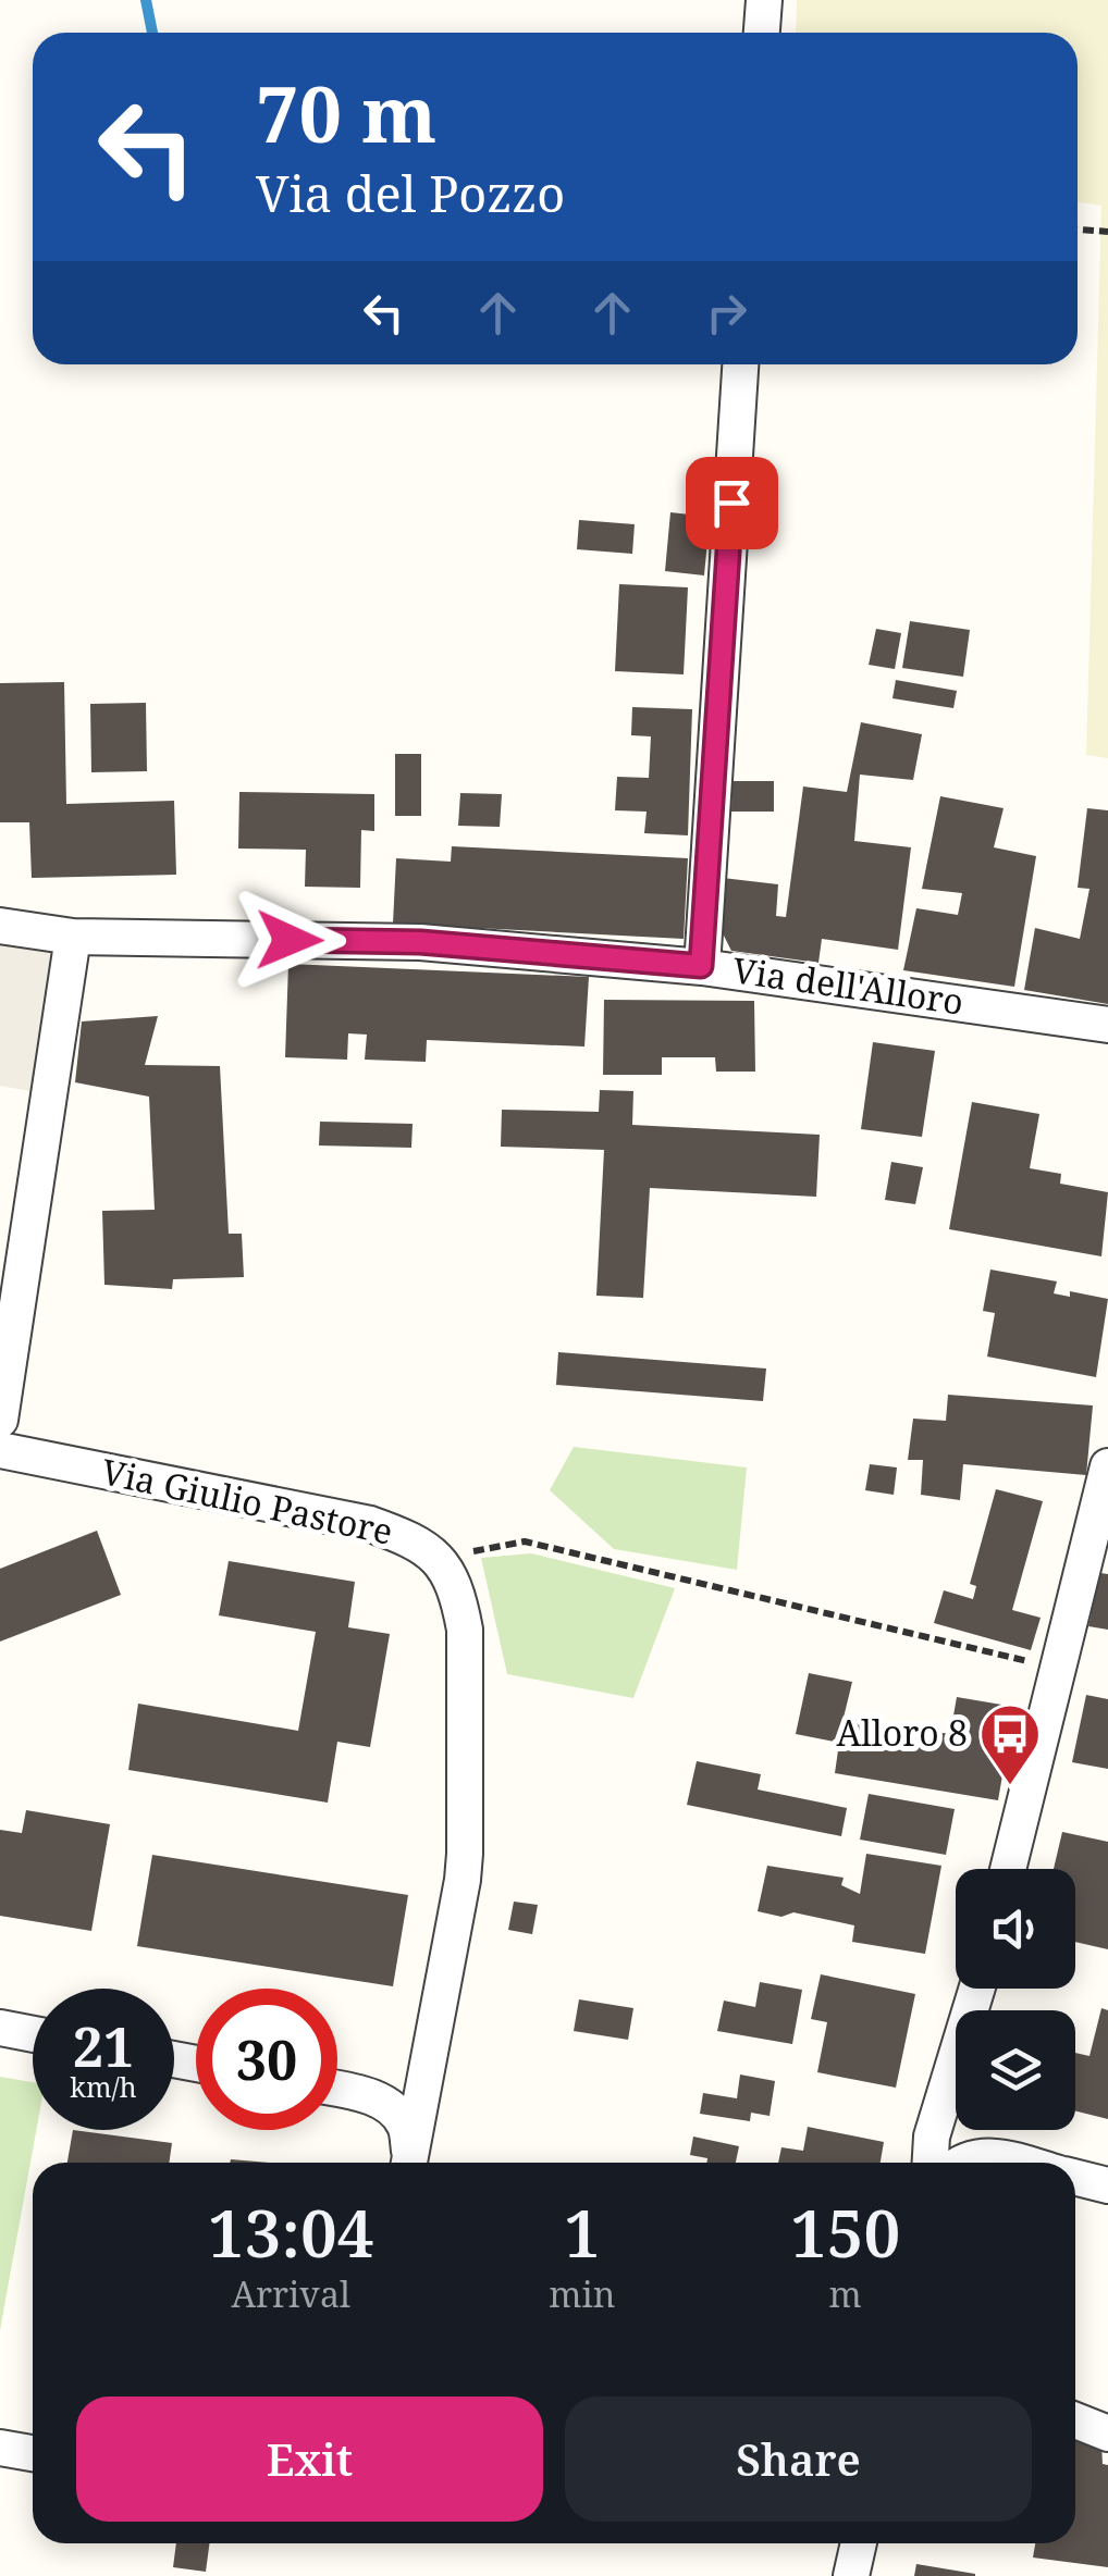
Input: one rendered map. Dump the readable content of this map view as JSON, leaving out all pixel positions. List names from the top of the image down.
{
  "streets": {
    "street": ["Via dell'Alloro", "Via Giulio Pastore"]
  },
  "places": {
    "bus stop": ["Alloro 8"]
  },
  "page": {
    "turn": ["70 m", "Via del Pozzo"],
    "speed": "21 km/h",
    "limit": "30",
    "eta": [
      "13:04",
      "Arrival",
      "1",
      "min",
      "150",
      "m"
    ],
    "buttons": ["Exit", "Share"]
  }
}
